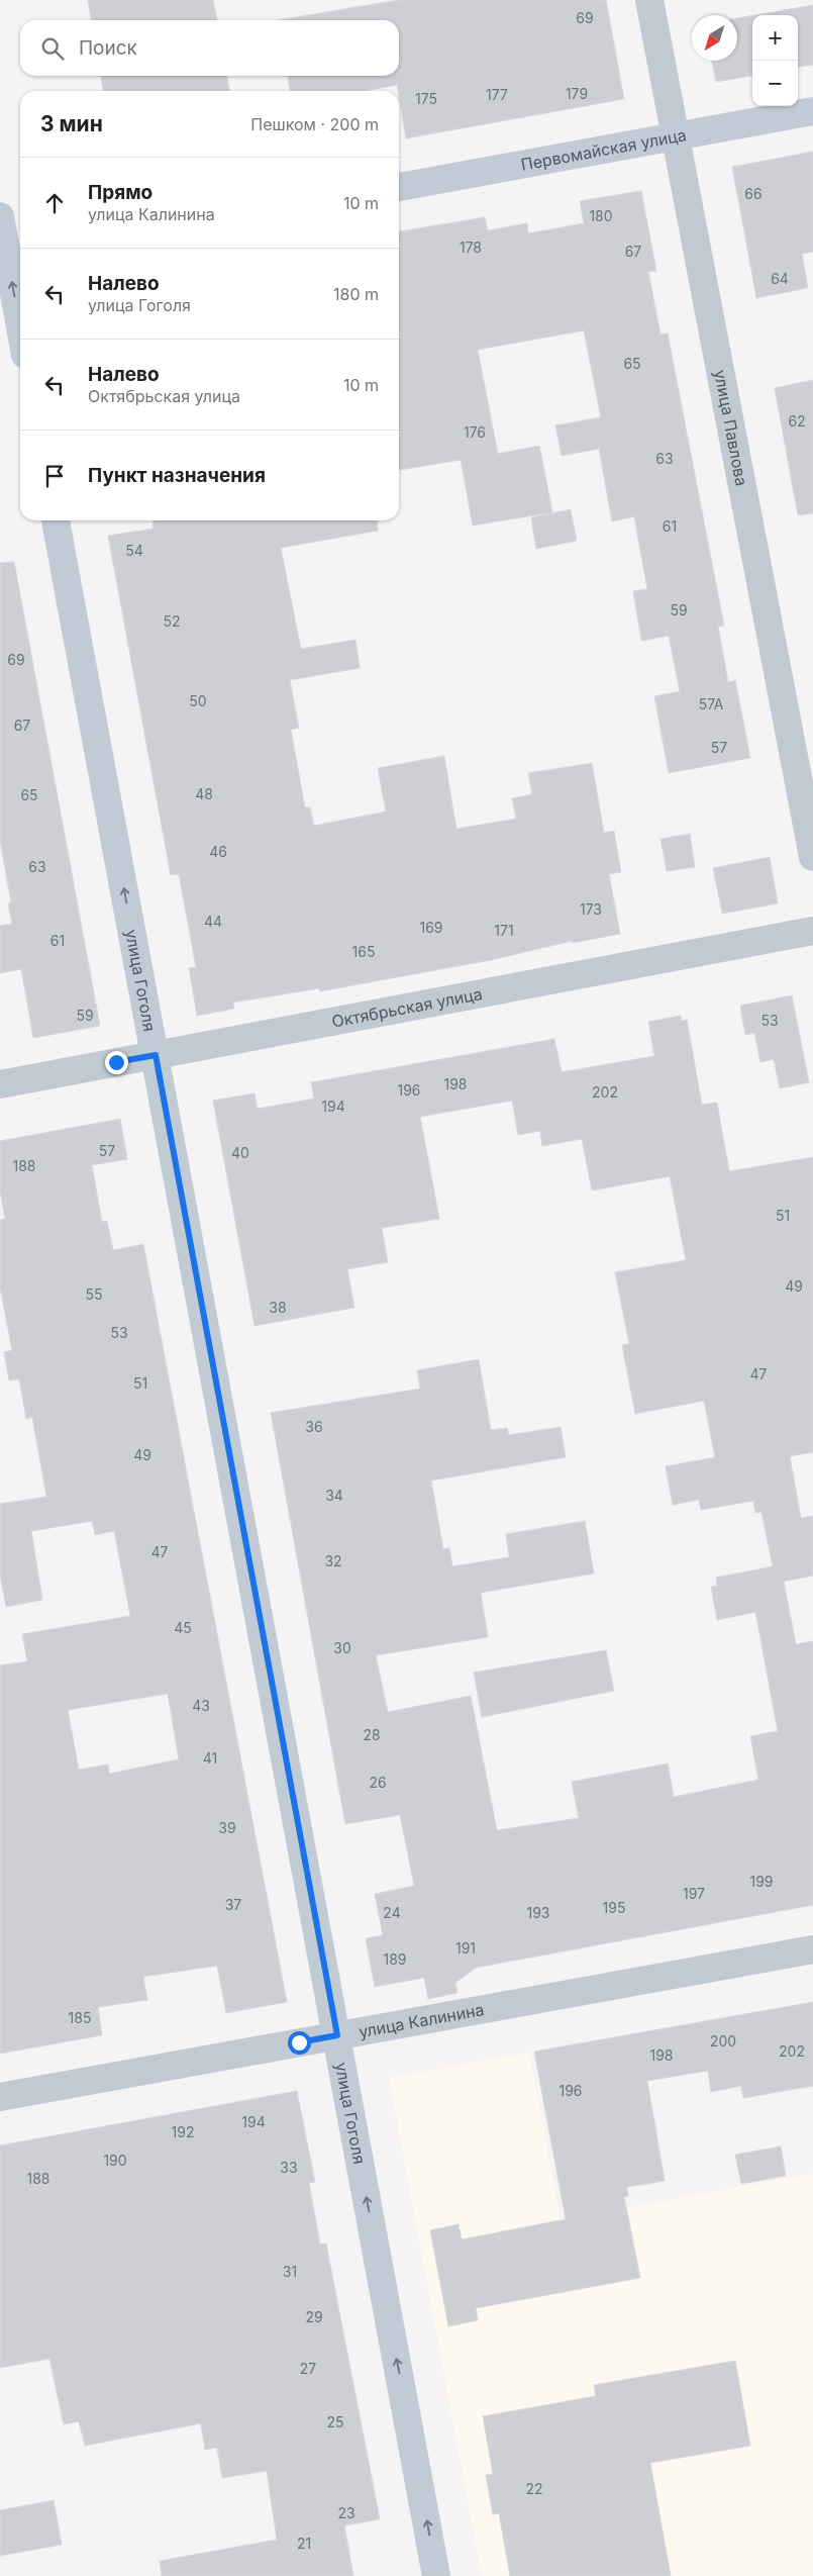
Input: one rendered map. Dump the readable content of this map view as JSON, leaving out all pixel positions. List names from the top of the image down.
{
  "streets": {
    "street": [
      "Первомайская улица",
      "улица Павлова",
      "улица Гоголя",
      "Октябрьская улица",
      "улица Калинина"
    ]
  },
  "crossings": [
    ["Первомайская улица", "улица Павлова"],
    ["улица Гоголя", "Октябрьская улица"],
    ["улица Гоголя", "улица Калинина"]
  ],
  "one_way": ["улица Гоголя"],
  "house_numbers": [
    "69",
    "179",
    "177",
    "175",
    "66",
    "180",
    "178",
    "67",
    "64",
    "65",
    "62",
    "176",
    "63",
    "61",
    "54",
    "59",
    "52",
    "69",
    "50",
    "57А",
    "67",
    "57",
    "48",
    "65",
    "46",
    "63",
    "173",
    "44",
    "169",
    "171",
    "61",
    "165",
    "59",
    "53",
    "198",
    "196",
    "202",
    "194",
    "57",
    "40",
    "188",
    "51",
    "49",
    "55",
    "38",
    "53",
    "47",
    "51",
    "36",
    "49",
    "34",
    "47",
    "32",
    "45",
    "30",
    "43",
    "28",
    "41",
    "26",
    "39",
    "199",
    "197",
    "37",
    "195",
    "24",
    "193",
    "191",
    "189",
    "185",
    "200",
    "202",
    "198",
    "196",
    "194",
    "192",
    "190",
    "33",
    "188",
    "31",
    "29",
    "27",
    "25",
    "22",
    "23",
    "21"
  ],
  "north": "bottom left",
  "page": {
    "map_buttons": ["+", "−"],
    "search": "Поиск",
    "heading": ["3 мин", "Пешком · 200 m"],
    "list": [
      ["Прямо", "улица Калинина", "10 m"],
      ["Налево", "улица Гоголя", "180 m"],
      ["Налево", "Октябрьская улица", "10 m"],
      "Пункт назначения"
    ]
  }
}
